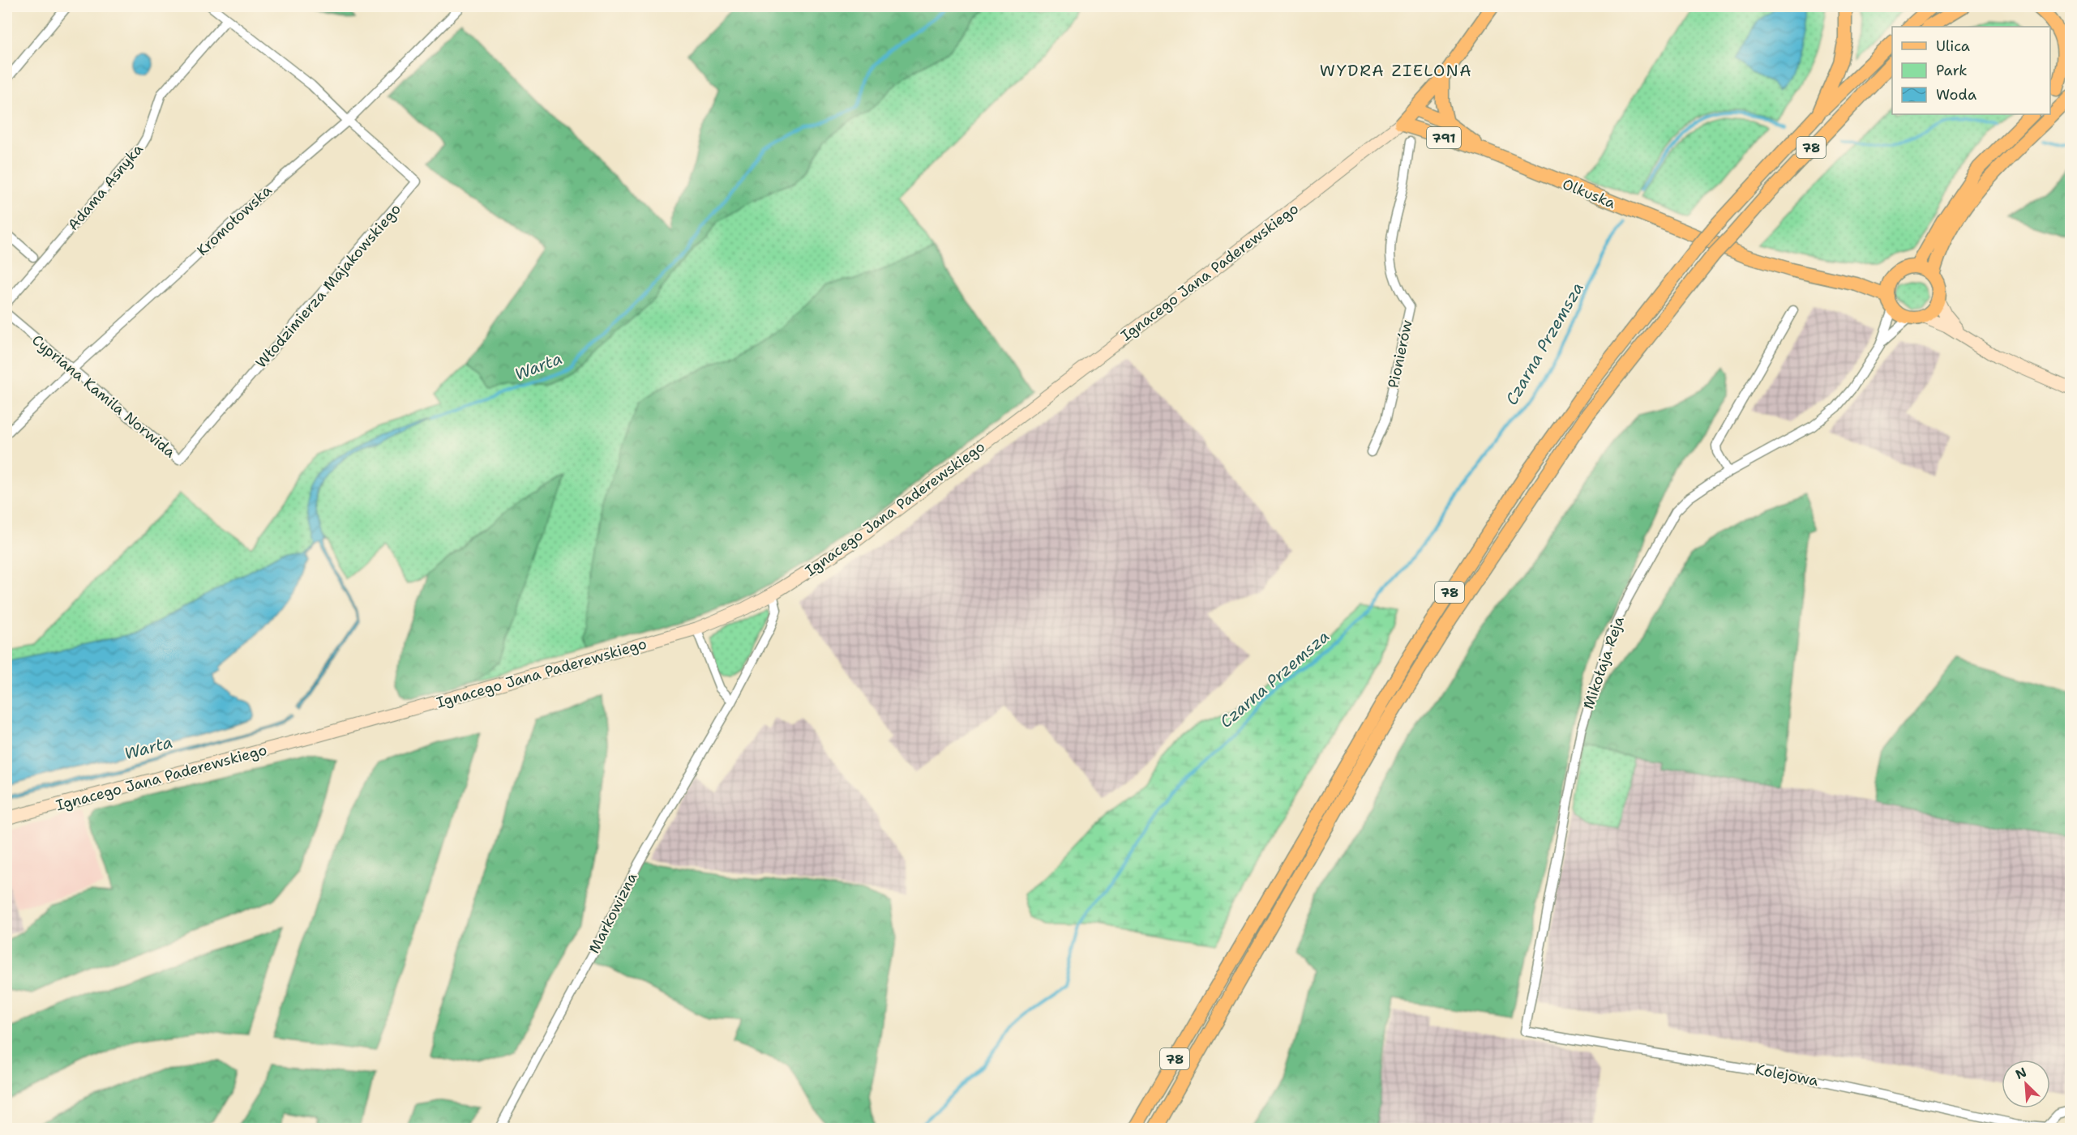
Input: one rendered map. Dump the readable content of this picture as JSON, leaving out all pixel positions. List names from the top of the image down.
{
  "streets": {
    "main road": [
      "791",
      "78",
      "Olkuska",
      "Ignacego Jana Paderewskiego"
    ],
    "street": [
      "Adama Asnyka",
      "Kromołowska",
      "Włodzimierza Majakowskiego",
      "Pionierów",
      "Cypriana Kamila Norwida",
      "Mikołaja Reja",
      "Markowizna",
      "Kolejowa"
    ]
  },
  "crossings": [
    ["78", "Olkuska"],
    ["Olkuska", "Ignacego Jana Paderewskiego"],
    ["Kromołowska", "Włodzimierza Majakowskiego"],
    ["Kromołowska", "Cypriana Kamila Norwida"],
    ["Ignacego Jana Paderewskiego", "Markowizna"],
    ["Włodzimierza Majakowskiego", "Cypriana Kamila Norwida"],
    ["Mikołaja Reja", "Kolejowa"]
  ],
  "districts": ["WYDRA ZIELONA"],
  "water": ["Czarna Przemsza", "Warta"],
  "legend": ["Ulica", "Park", "Woda"],
  "north": "top left"
}
